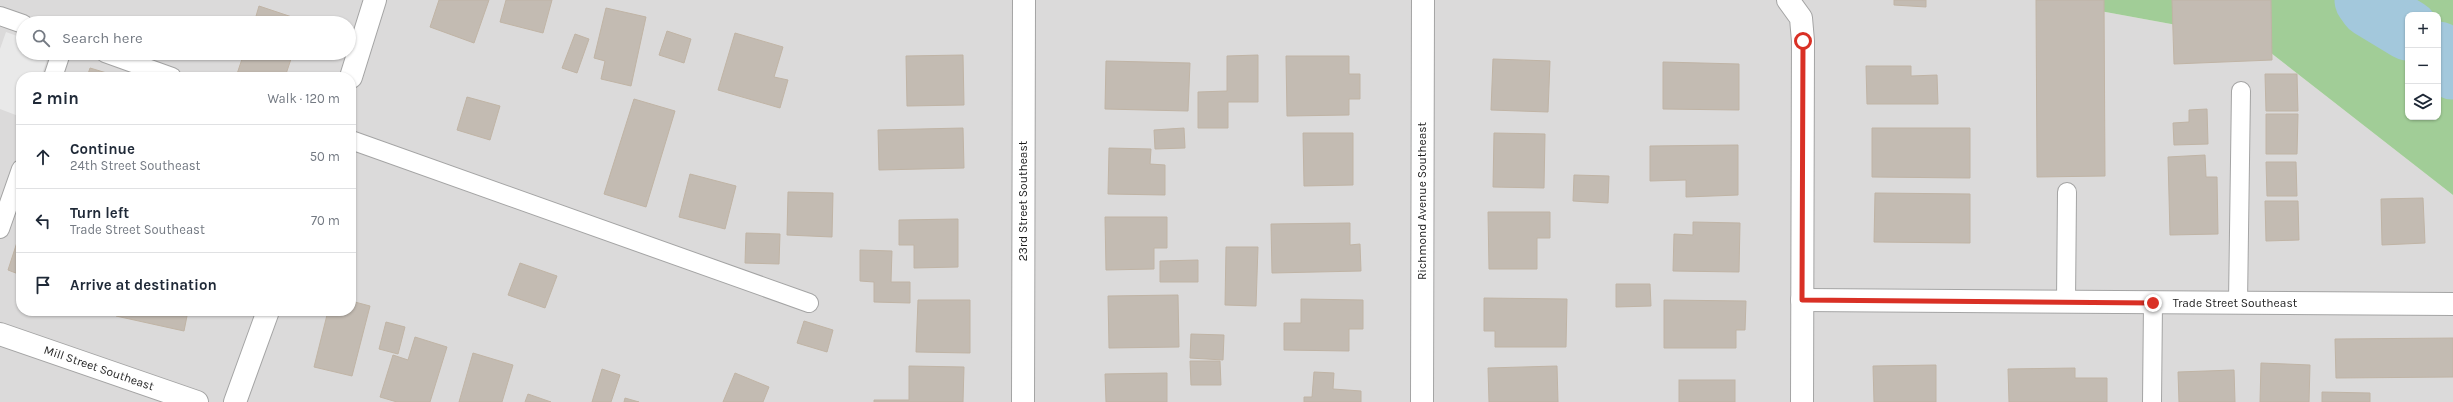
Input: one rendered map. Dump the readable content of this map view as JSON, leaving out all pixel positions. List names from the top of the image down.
{
  "streets": {
    "street": [
      "23rd Street Southeast",
      "Richmond Avenue Southeast",
      "Trade Street Southeast",
      "Mill Street Southeast"
    ]
  },
  "page": {
    "map_buttons": ["+", "−"],
    "search": "Search here",
    "heading": ["2 min", "Walk · 120 m"],
    "list": [
      ["Continue", "24th Street Southeast", "50 m"],
      ["Turn left", "Trade Street Southeast", "70 m"],
      "Arrive at destination"
    ]
  }
}
